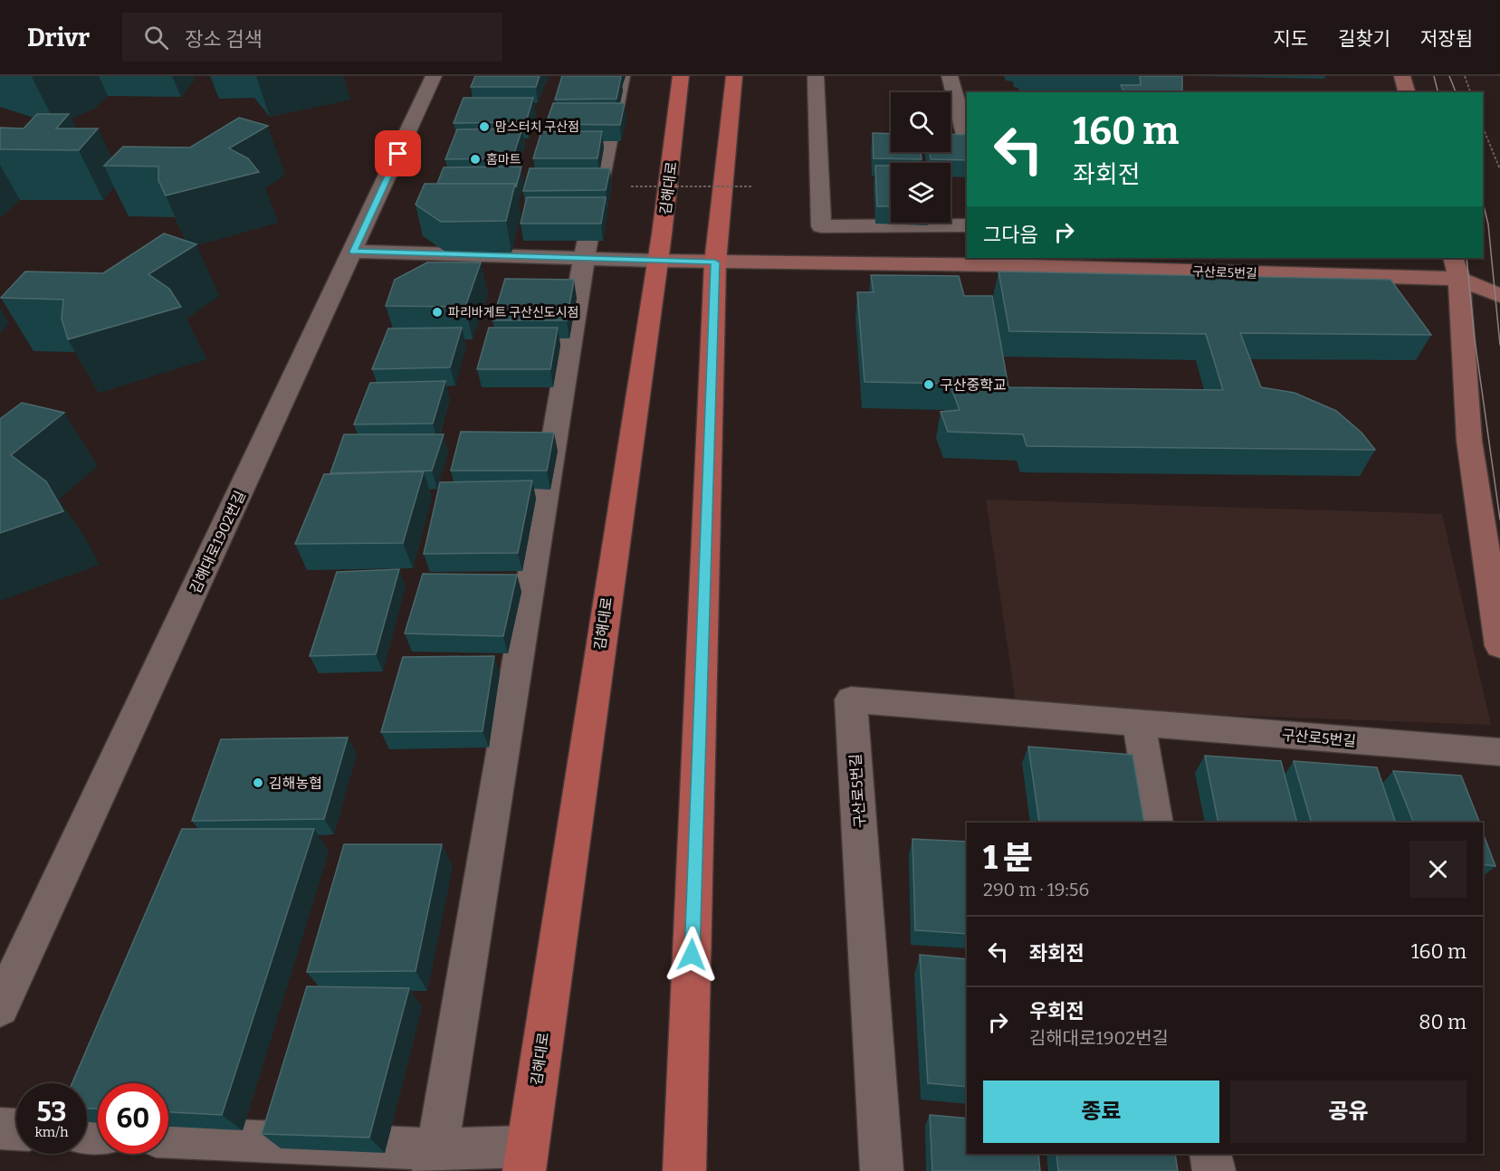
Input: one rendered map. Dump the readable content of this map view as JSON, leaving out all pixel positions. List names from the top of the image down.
{
  "streets": {
    "main road": ["김해대로"],
    "street": ["구산로5번길", "김해대로1902번길"]
  },
  "crossings": [
    ["김해대로", "구산로5번길"]
  ],
  "places": [
    "맘스터치 구산점",
    "홈마트",
    "파리바게트 구산신도시점",
    "구산중학교",
    "김해농협"
  ],
  "page": {
    "header": "Drivr",
    "search": "장소 검색",
    "nav": ["지도", "길찾기", "저장됨"],
    "turn": ["160 m", "좌회전"],
    "then": "그다음",
    "heading": ["1 분", "290 m · 19:56"],
    "list": [
      {
        "name": "좌회전",
        "value": "160 m"
      },
      {
        "name": "우회전",
        "note": "김해대로1902번길",
        "value": "80 m"
      }
    ],
    "buttons": ["종료", "공유"],
    "speed": "53 km/h",
    "limit": "60"
  }
}
